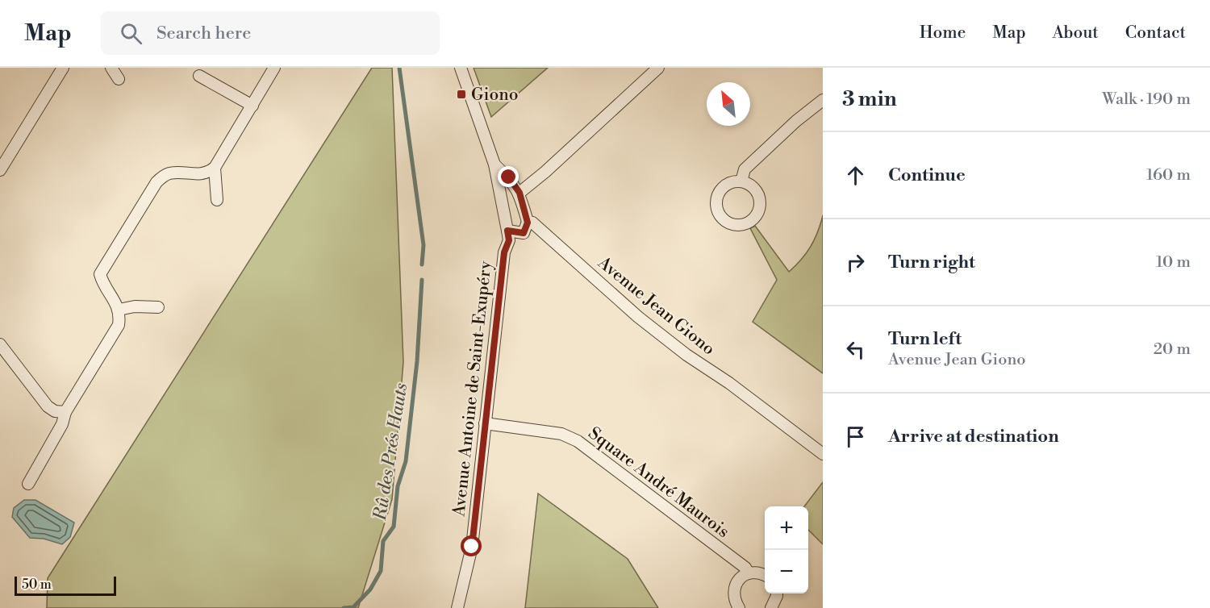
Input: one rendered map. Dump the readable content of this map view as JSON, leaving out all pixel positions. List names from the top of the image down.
{
  "streets": {
    "street": ["Avenue Jean Giono", "Avenue Antoine de Saint-Exupéry", "Square André Maurois"]
  },
  "crossings": [
    ["Avenue Antoine de Saint-Exupéry", "Square André Maurois"]
  ],
  "water": ["Rû des Prés Hauts"],
  "places": {
    "transit": ["Giono"]
  },
  "scale_bar": "50 m",
  "north": "top left",
  "page": {
    "header": "Map",
    "search": "Search here",
    "nav": [
      "Home",
      "Map",
      "About",
      "Contact"
    ],
    "heading": ["3 min", "Walk · 190 m"],
    "list": [
      ["Continue", "160 m"],
      ["Turn right", "10 m"],
      ["Turn left", "Avenue Jean Giono", "20 m"],
      "Arrive at destination"
    ],
    "map_buttons": ["+", "−"],
    "scale": "50 m"
  }
}
